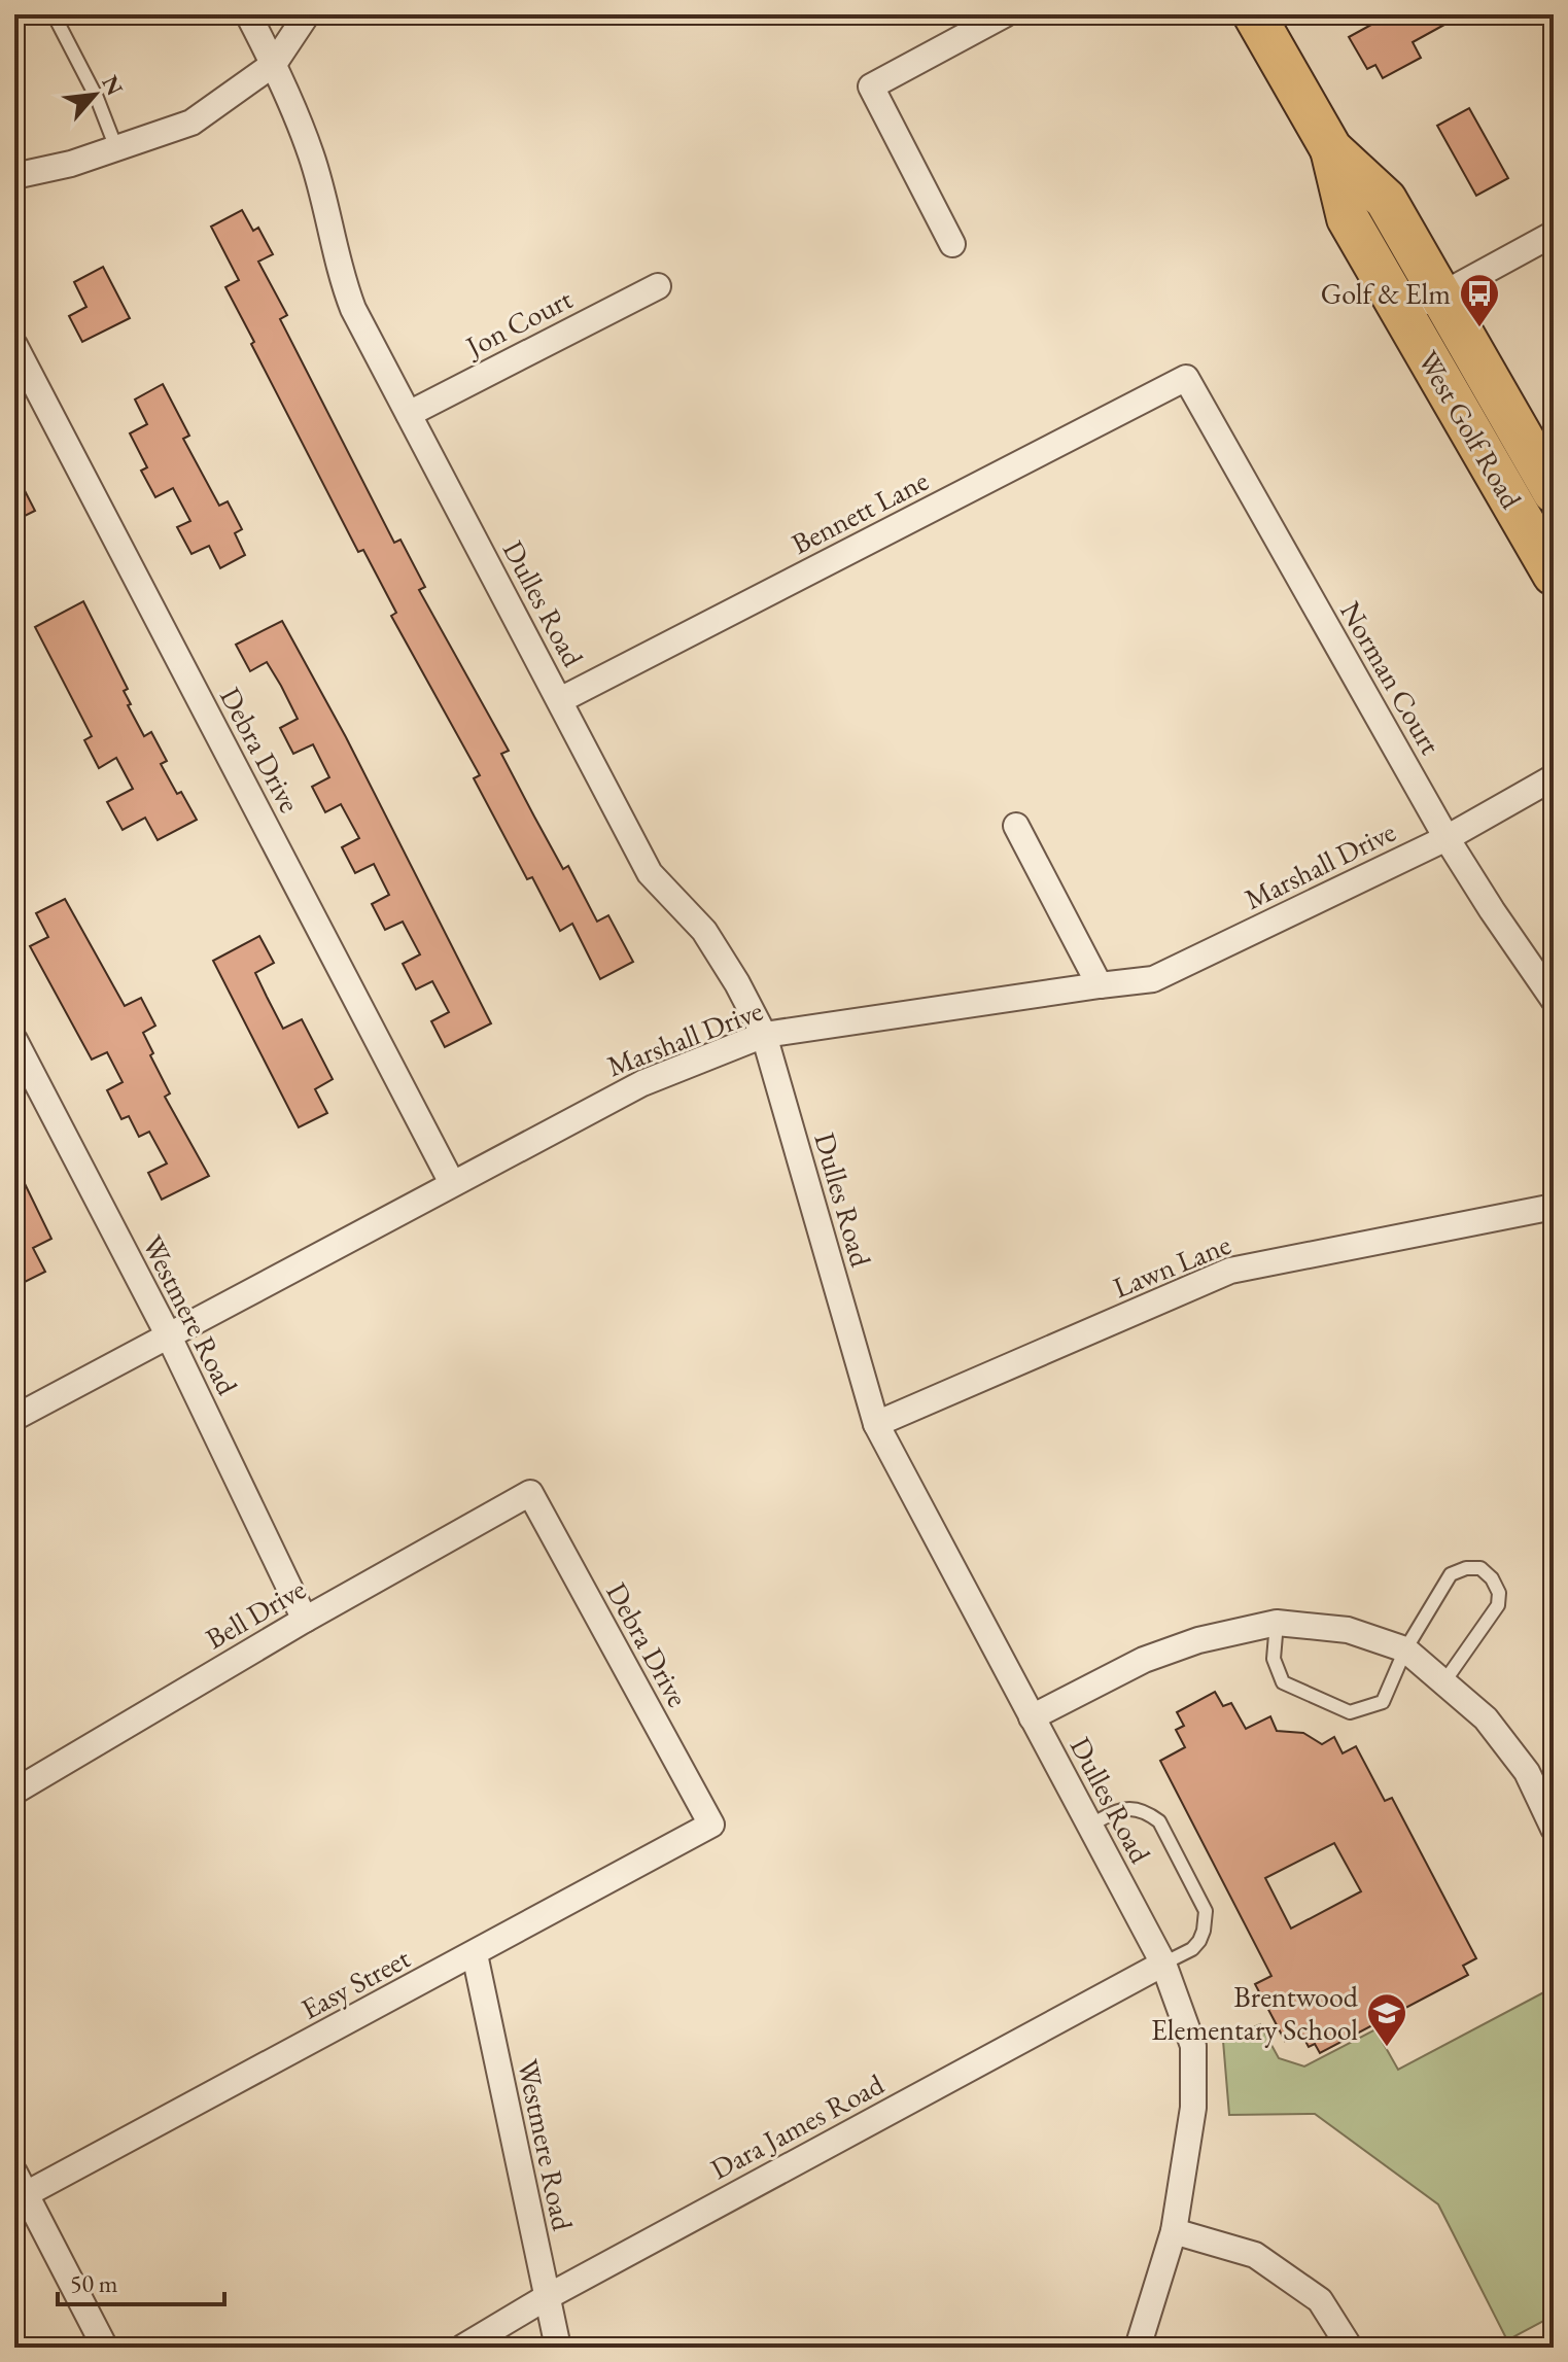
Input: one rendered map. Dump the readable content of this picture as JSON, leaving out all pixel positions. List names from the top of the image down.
{
  "streets": {
    "main road": ["West Golf Road"],
    "street": [
      "Jon Court",
      "Bennett Lane",
      "Dulles Road",
      "Norman Court",
      "Debra Drive",
      "Marshall Drive",
      "Lawn Lane",
      "Westmere Road",
      "Bell Drive",
      "Easy Street",
      "Dara James Road"
    ]
  },
  "crossings": [
    ["Jon Court", "Dulles Road"],
    ["Bennett Lane", "Dulles Road"],
    ["Bennett Lane", "Norman Court"],
    ["Dulles Road", "Marshall Drive"],
    ["Dulles Road", "Lawn Lane"],
    ["Dulles Road", "Dara James Road"],
    ["Norman Court", "Marshall Drive"],
    ["Debra Drive", "Marshall Drive"],
    ["Debra Drive", "Bell Drive"],
    ["Debra Drive", "Easy Street"],
    ["Marshall Drive", "Westmere Road"],
    ["Westmere Road", "Bell Drive"],
    ["Westmere Road", "Easy Street"],
    ["Westmere Road", "Dara James Road"]
  ],
  "places": {
    "bus stop": ["Golf & Elm"],
    "school or university": ["Brentwood Elementary School"]
  },
  "scale_bar": "50 m",
  "north": "top right"
}
